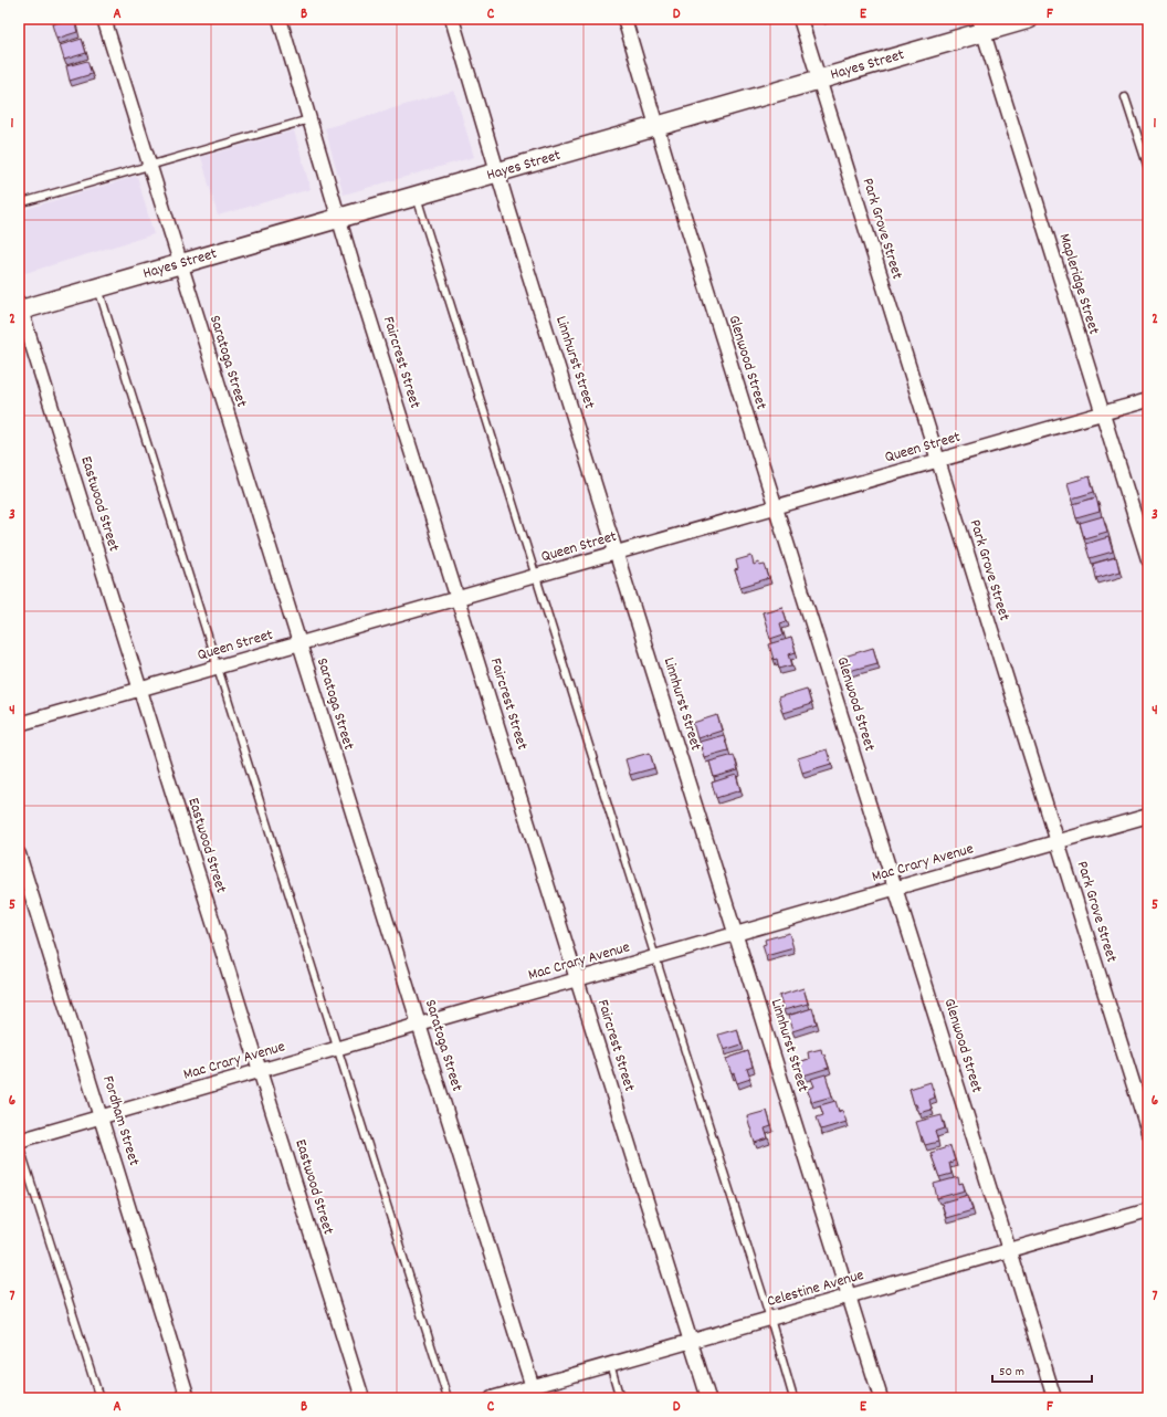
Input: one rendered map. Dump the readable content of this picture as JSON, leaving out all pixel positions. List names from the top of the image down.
{
  "streets": {
    "street": [
      "Hayes Street",
      "Park Grove Street",
      "Mapleridge Street",
      "Saratoga Street",
      "Faircrest Street",
      "Linnhurst Street",
      "Glenwood Street",
      "Queen Street",
      "Eastwood Street",
      "Mac Crary Avenue",
      "Fordham Street",
      "Celestine Avenue"
    ]
  },
  "crossings": [
    ["Hayes Street", "Park Grove Street"],
    ["Hayes Street", "Mapleridge Street"],
    ["Hayes Street", "Saratoga Street"],
    ["Hayes Street", "Faircrest Street"],
    ["Hayes Street", "Linnhurst Street"],
    ["Hayes Street", "Glenwood Street"],
    ["Hayes Street", "Eastwood Street"],
    ["Park Grove Street", "Queen Street"],
    ["Park Grove Street", "Mac Crary Avenue"],
    ["Mapleridge Street", "Queen Street"],
    ["Saratoga Street", "Queen Street"],
    ["Saratoga Street", "Mac Crary Avenue"],
    ["Saratoga Street", "Celestine Avenue"],
    ["Faircrest Street", "Queen Street"],
    ["Faircrest Street", "Mac Crary Avenue"],
    ["Faircrest Street", "Celestine Avenue"],
    ["Linnhurst Street", "Queen Street"],
    ["Linnhurst Street", "Mac Crary Avenue"],
    ["Linnhurst Street", "Celestine Avenue"],
    ["Glenwood Street", "Queen Street"],
    ["Glenwood Street", "Mac Crary Avenue"],
    ["Glenwood Street", "Celestine Avenue"],
    ["Queen Street", "Eastwood Street"],
    ["Eastwood Street", "Mac Crary Avenue"],
    ["Mac Crary Avenue", "Fordham Street"]
  ],
  "scale_bar": "50 m",
  "grid": {
    "columns": [
      "A",
      "B",
      "C",
      "D",
      "E",
      "F"
    ],
    "rows": [
      "1",
      "2",
      "3",
      "4",
      "5",
      "6",
      "7"
    ]
  }
}
